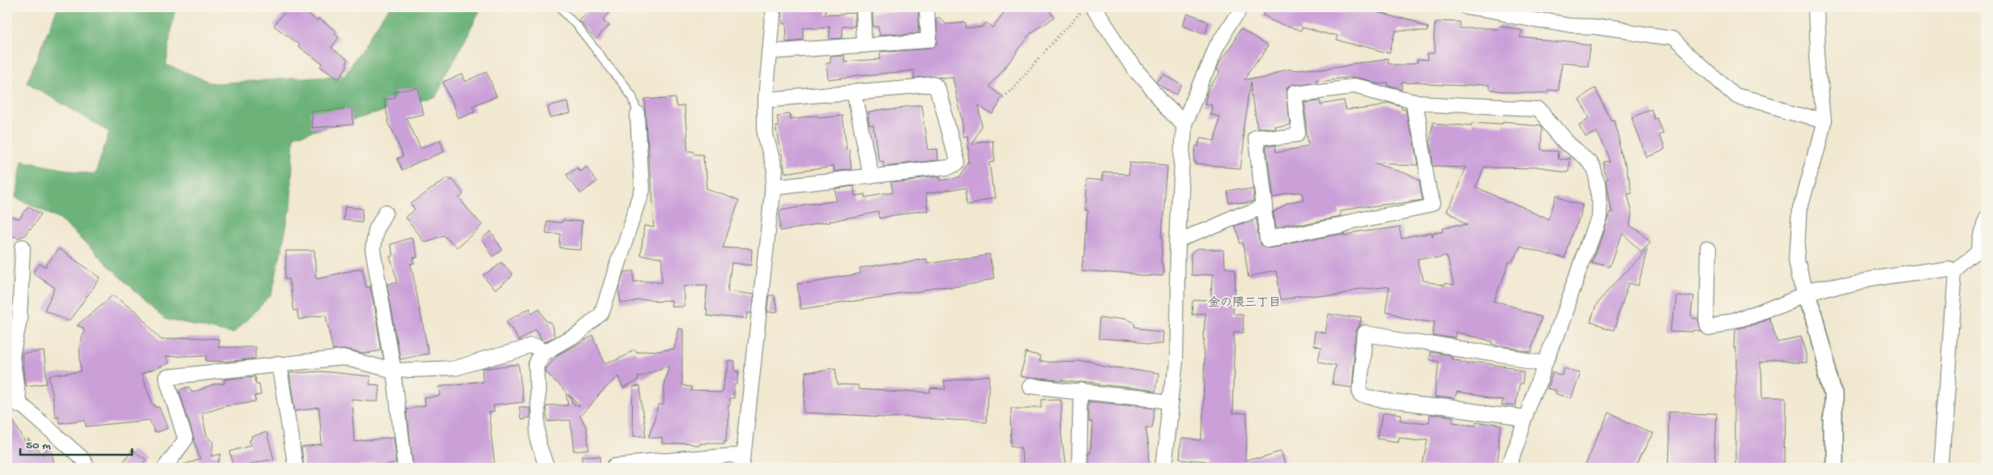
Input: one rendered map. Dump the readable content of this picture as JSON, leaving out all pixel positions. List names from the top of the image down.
{
  "districts": ["金の隈三丁目"],
  "scale_bar": "50 m"
}
